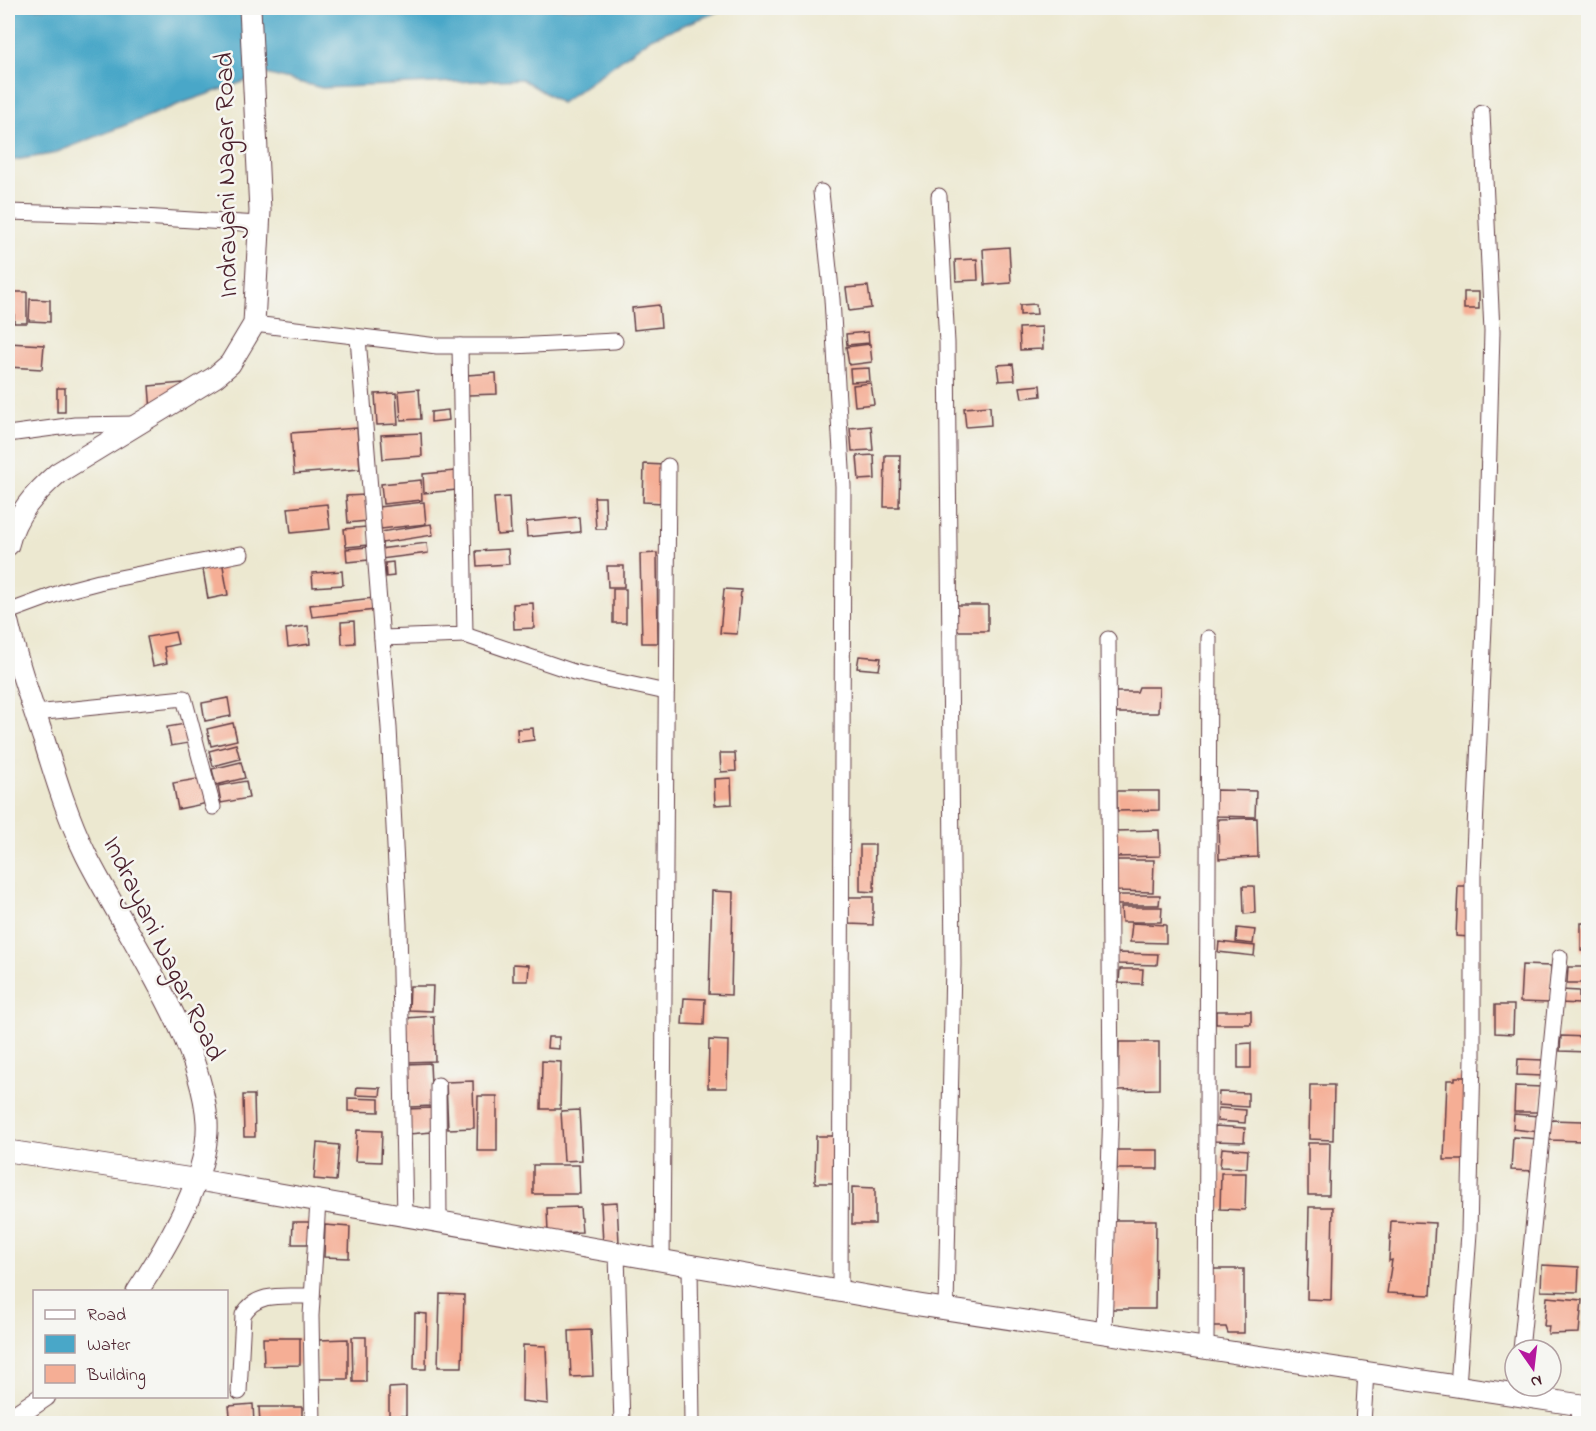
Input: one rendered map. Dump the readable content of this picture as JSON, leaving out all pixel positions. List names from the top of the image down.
{
  "streets": {
    "main road": ["Indrayani Nagar Road"]
  },
  "legend": ["Road", "Water", "Building"],
  "north": "bottom"
}
